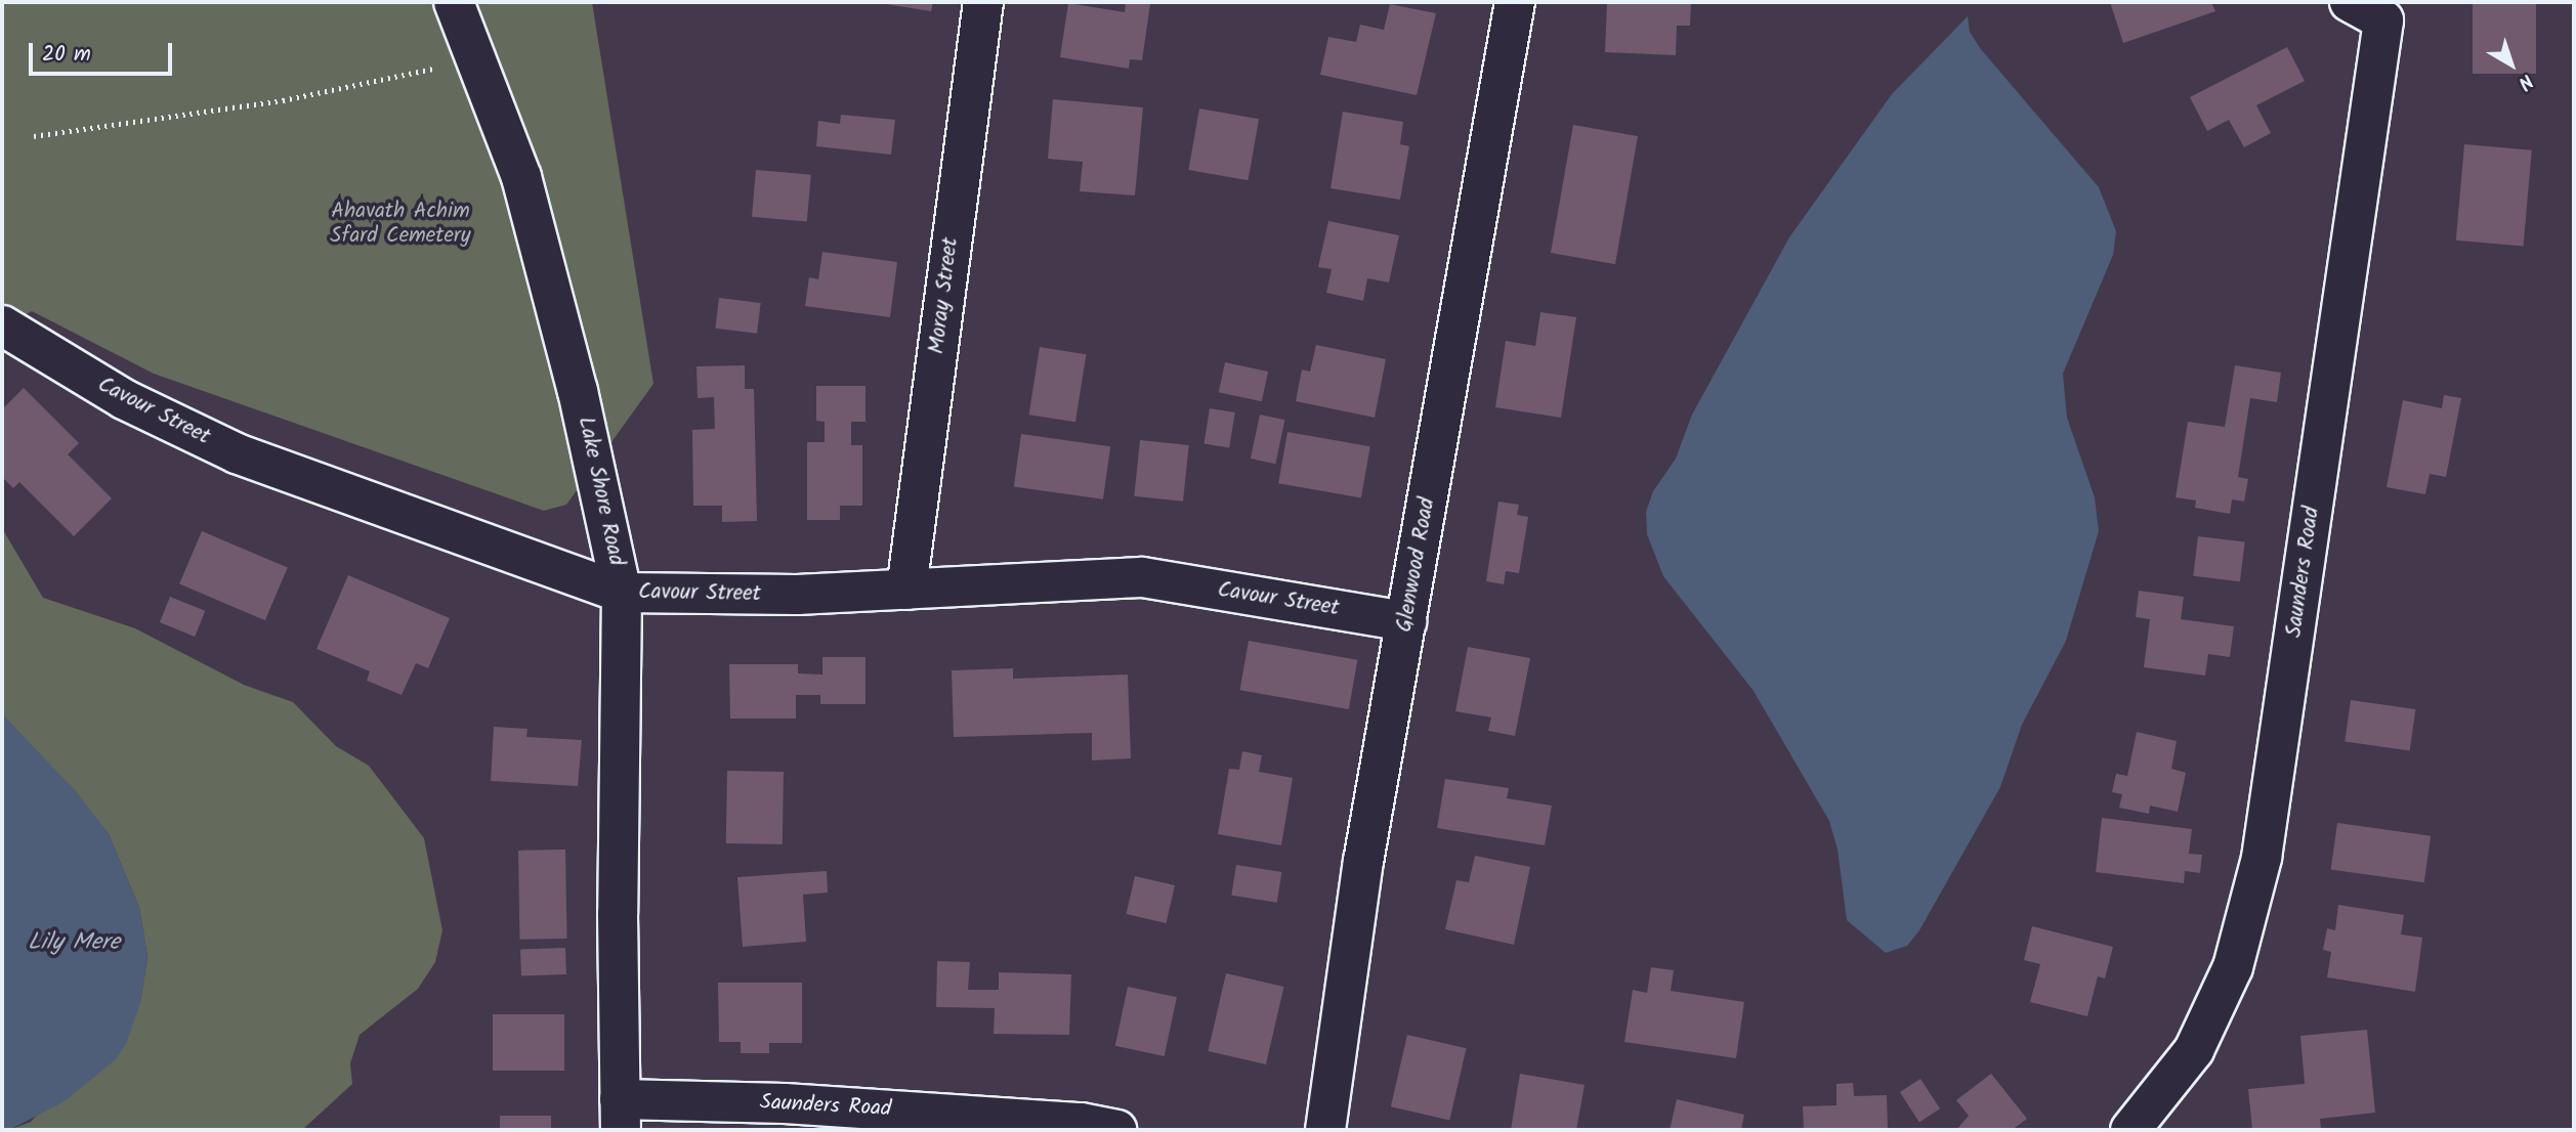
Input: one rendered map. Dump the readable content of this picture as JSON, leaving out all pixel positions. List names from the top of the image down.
{
  "streets": {
    "street": [
      "Moray Street",
      "Cavour Street",
      "Lake Shore Road",
      "Glenwood Road",
      "Saunders Road"
    ]
  },
  "crossings": [
    ["Moray Street", "Cavour Street"],
    ["Cavour Street", "Lake Shore Road"],
    ["Cavour Street", "Glenwood Road"],
    ["Lake Shore Road", "Saunders Road"]
  ],
  "water": ["Lily Mere"],
  "parks": ["Ahavath Achim Sfard Cemetery"],
  "scale_bar": "20 m",
  "north": "bottom right"
}
